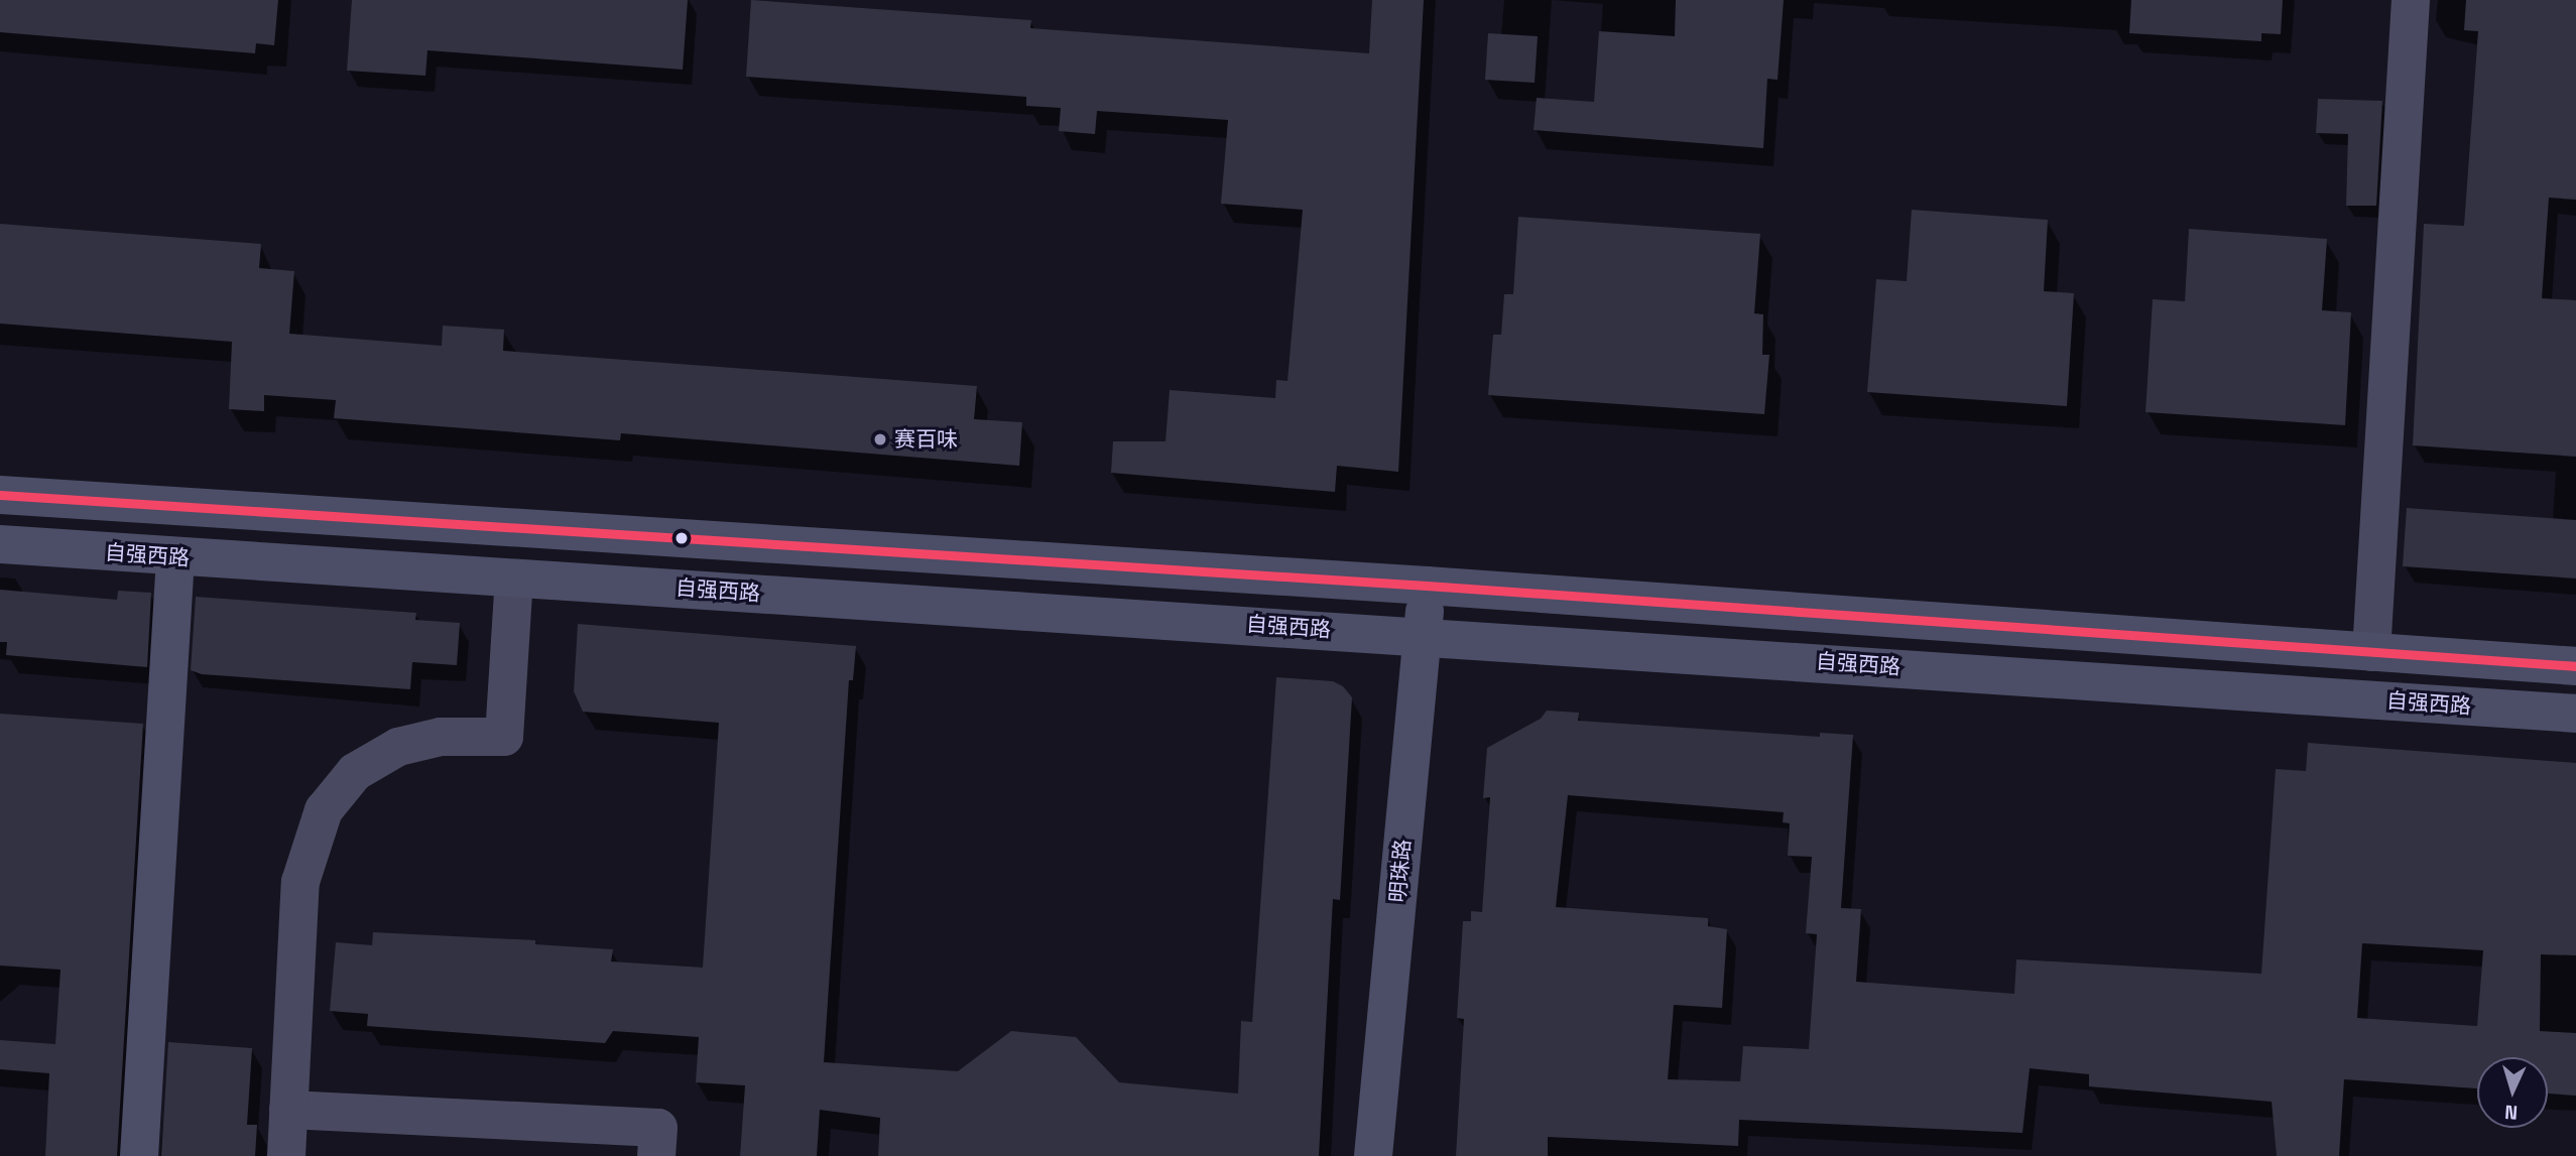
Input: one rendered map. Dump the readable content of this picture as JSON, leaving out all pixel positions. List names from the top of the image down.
{
  "streets": {
    "main road": ["自强西路", "明珠路"]
  },
  "crossings": [
    ["自强西路", "明珠路"]
  ],
  "places": ["赛百味"],
  "north": "bottom"
}
